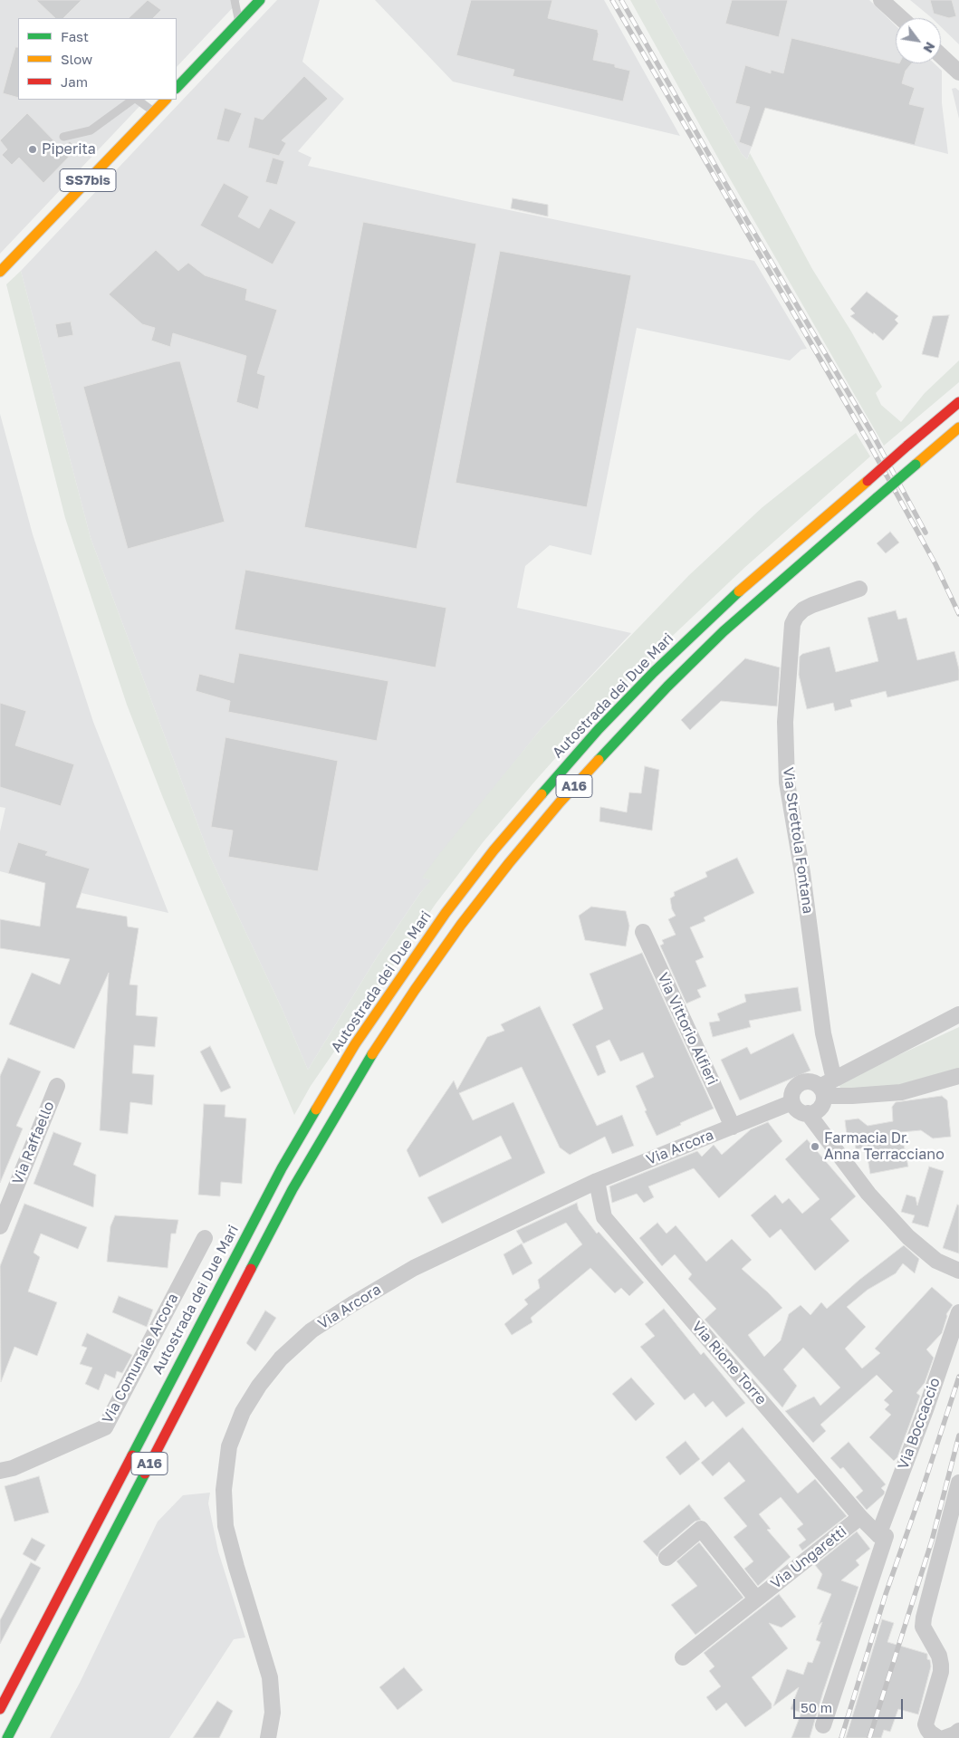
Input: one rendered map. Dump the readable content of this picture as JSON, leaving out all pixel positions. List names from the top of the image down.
{
  "streets": {
    "main road": ["SS7bis", "Autostrada dei Due Mari", "A16"],
    "street": [
      "Via Strettola Fontana",
      "Via Vittorio Alfieri",
      "Via Raffaello",
      "Via Arcora",
      "Via Comunale Arcora",
      "Via Rione Torre",
      "Via Boccaccio",
      "Via Ungaretti"
    ]
  },
  "crossings": [
    ["Via Vittorio Alfieri", "Via Arcora"],
    ["Via Arcora", "Via Rione Torre"],
    ["Via Rione Torre", "Via Boccaccio"],
    ["Via Rione Torre", "Via Ungaretti"]
  ],
  "places": ["Piperita", "Farmacia Dr. Anna Terracciano"],
  "legend": ["Fast", "Slow", "Jam"],
  "scale_bar": "50 m",
  "north": "bottom right"
}
